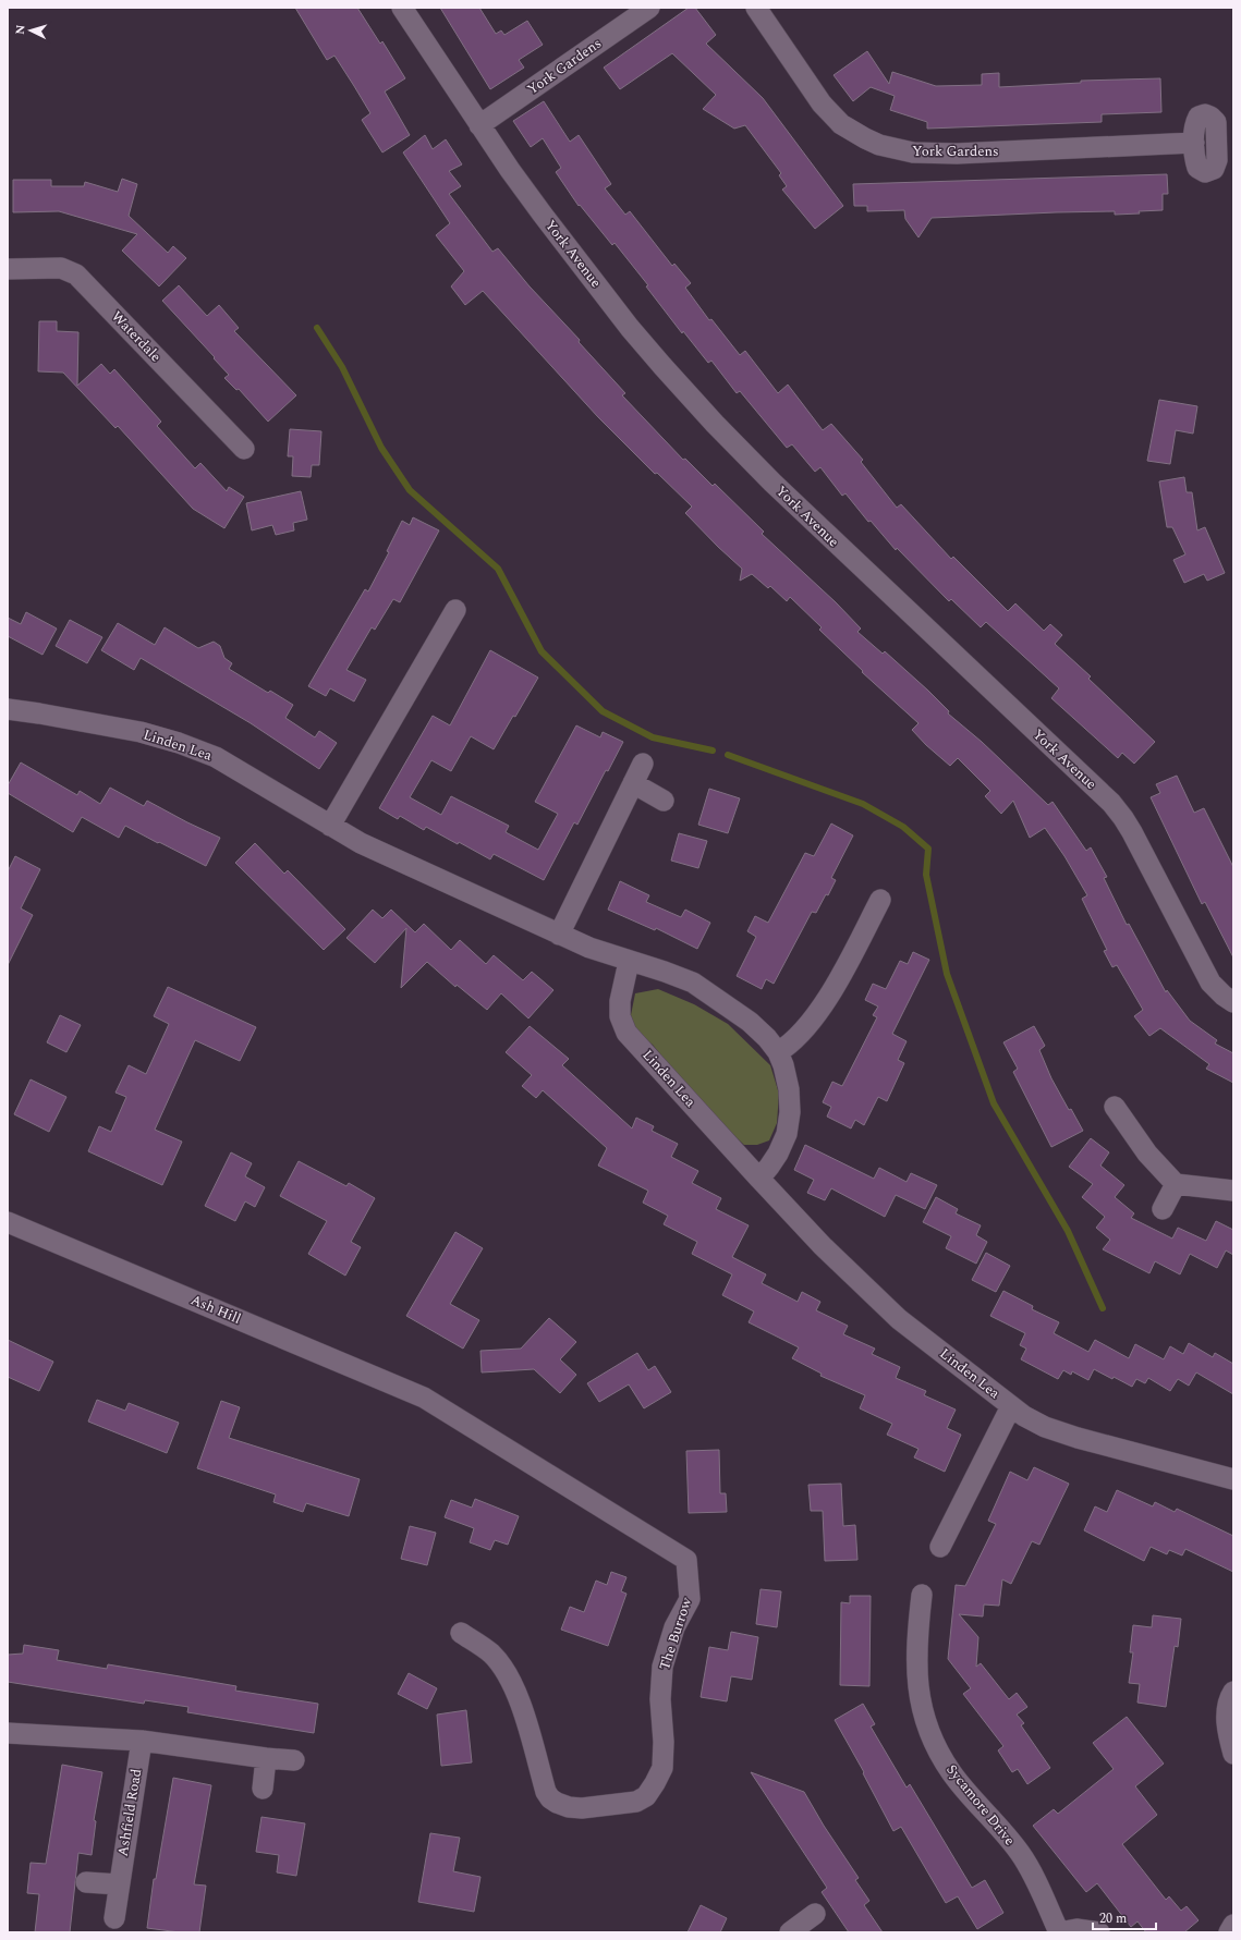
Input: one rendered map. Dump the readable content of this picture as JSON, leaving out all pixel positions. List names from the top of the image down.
{
  "streets": {
    "street": [
      "York Gardens",
      "York Avenue",
      "Waterdale",
      "Linden Lea",
      "Ash Hill",
      "The Burrow",
      "Sycamore Drive",
      "Ashfield Road"
    ]
  },
  "crossings": [
    ["York Gardens", "York Avenue"],
    ["Ash Hill", "The Burrow"]
  ],
  "scale_bar": "20 m",
  "north": "left"
}
